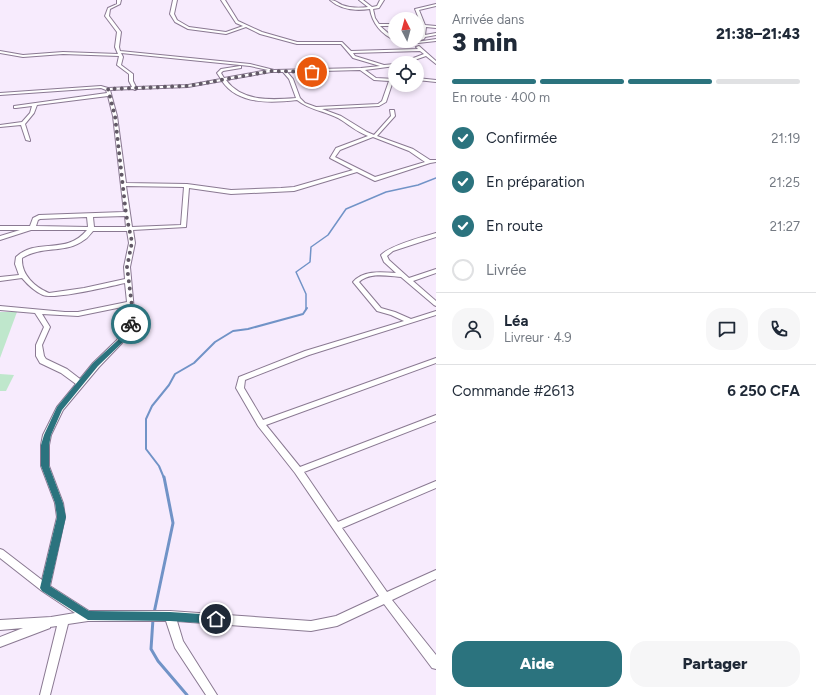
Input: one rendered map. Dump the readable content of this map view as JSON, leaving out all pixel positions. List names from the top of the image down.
{
  "north": "top",
  "page": {
    "heading": ["3 min", "Arrivée dans", "21:38–21:43"],
    "panel": [
      "Léa",
      "Livreur · 4.9",
      "Commande #2613",
      "6 250 CFA"
    ],
    "bar": "En route · 400 m",
    "list": [
      ["Confirmée", "21:19"],
      ["En préparation", "21:25"],
      ["En route", "21:27"],
      "Livrée"
    ],
    "buttons": ["Aide", "Partager"]
  }
}
